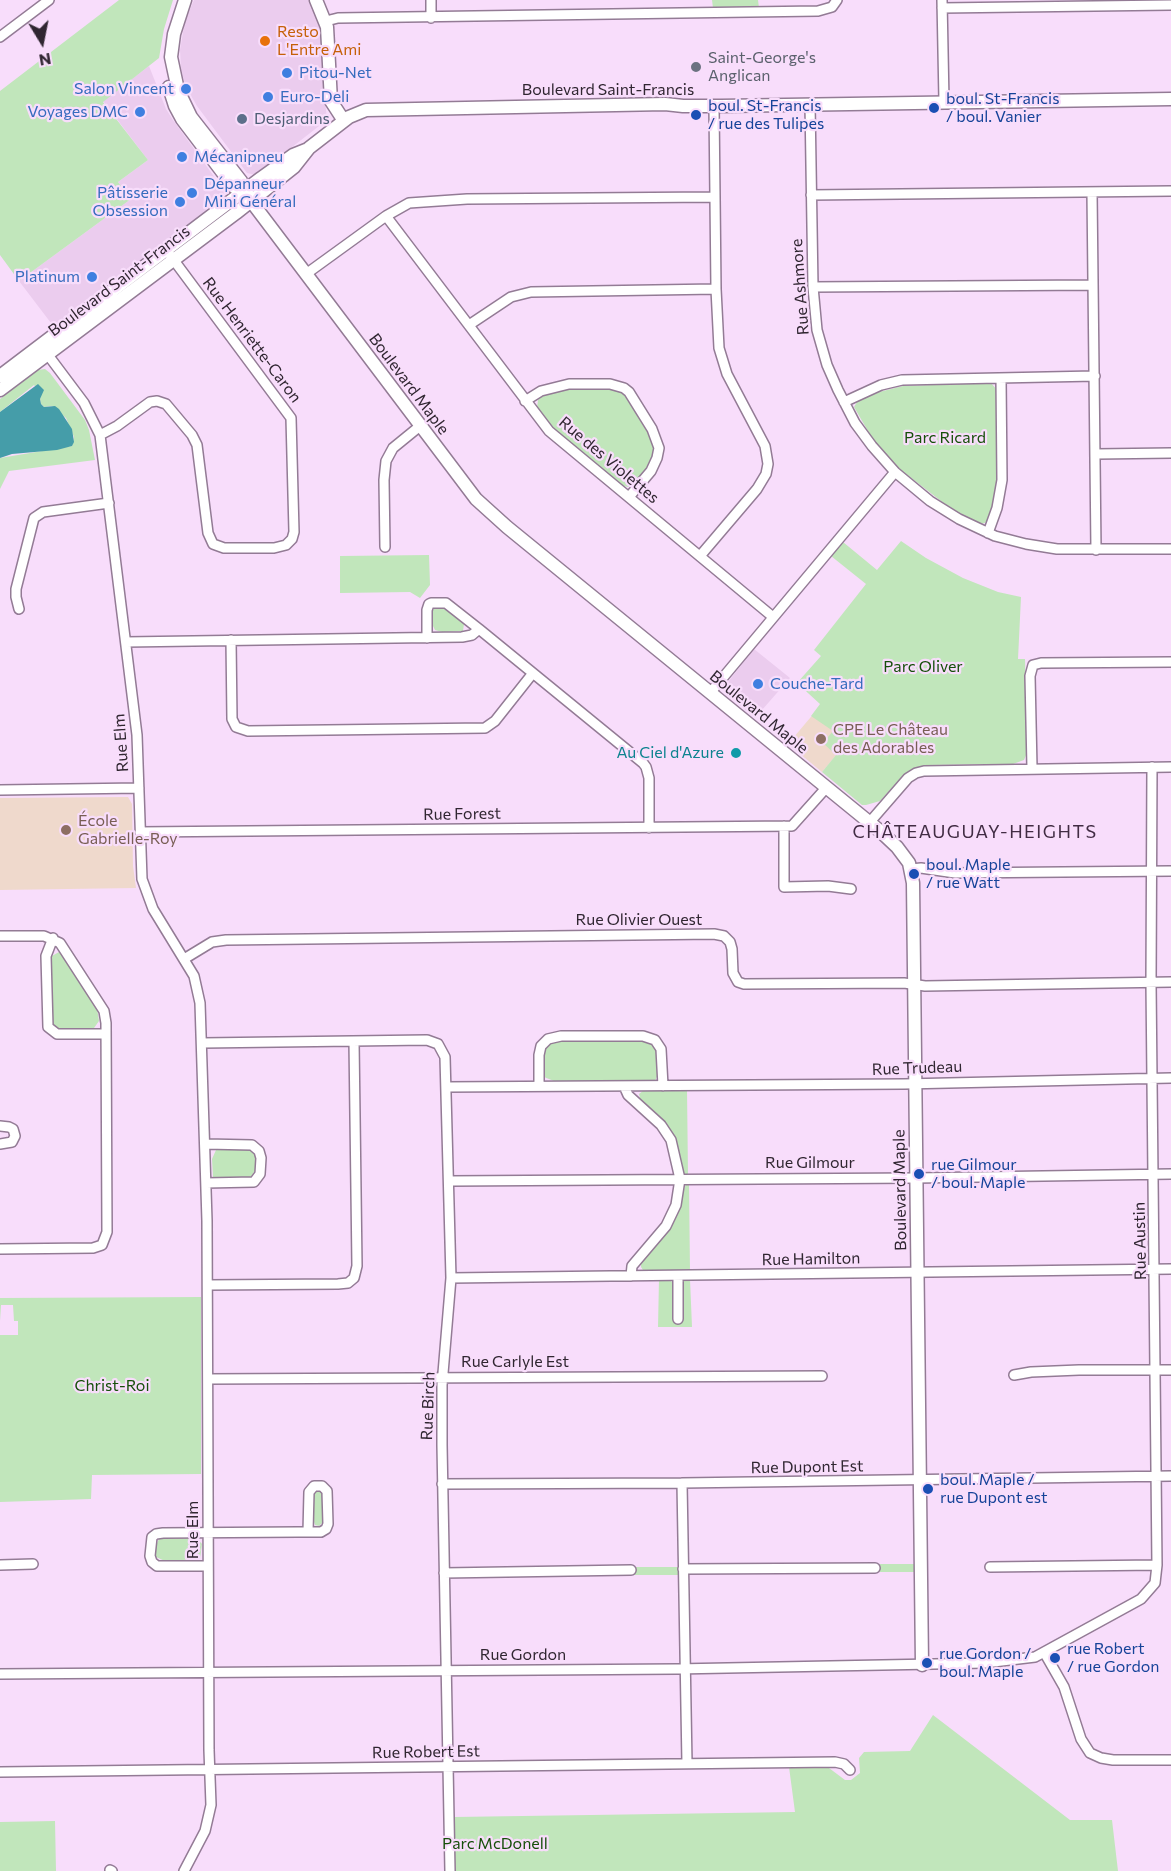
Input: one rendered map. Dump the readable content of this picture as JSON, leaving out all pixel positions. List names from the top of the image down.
{
  "streets": {
    "street": [
      "Boulevard Saint-Francis",
      "Rue Ashmore",
      "Rue Henriette-Caron",
      "Boulevard Maple",
      "Rue des Violettes",
      "Rue Elm",
      "Rue Forest",
      "Rue Olivier Ouest",
      "Rue Trudeau",
      "Rue Gilmour",
      "Rue Austin",
      "Rue Hamilton",
      "Rue Carlyle Est",
      "Rue Birch",
      "Rue Dupont Est",
      "Rue Gordon",
      "Rue Robert Est"
    ]
  },
  "crossings": [
    ["Boulevard Saint-Francis", "Rue Ashmore"],
    ["Boulevard Saint-Francis", "Rue Henriette-Caron"],
    ["Boulevard Saint-Francis", "Boulevard Maple"],
    ["Boulevard Saint-Francis", "Rue Elm"],
    ["Rue Henriette-Caron", "Rue Elm"],
    ["Boulevard Maple", "Rue Olivier Ouest"],
    ["Boulevard Maple", "Rue Trudeau"],
    ["Boulevard Maple", "Rue Gilmour"],
    ["Boulevard Maple", "Rue Hamilton"],
    ["Boulevard Maple", "Rue Dupont Est"],
    ["Boulevard Maple", "Rue Gordon"],
    ["Rue Elm", "Rue Forest"],
    ["Rue Elm", "Rue Olivier Ouest"],
    ["Rue Elm", "Rue Carlyle Est"],
    ["Rue Elm", "Rue Gordon"],
    ["Rue Elm", "Rue Robert Est"],
    ["Rue Olivier Ouest", "Rue Austin"],
    ["Rue Trudeau", "Rue Austin"],
    ["Rue Trudeau", "Rue Birch"],
    ["Rue Gilmour", "Rue Austin"],
    ["Rue Gilmour", "Rue Birch"],
    ["Rue Austin", "Rue Hamilton"],
    ["Rue Austin", "Rue Dupont Est"],
    ["Rue Austin", "Rue Gordon"],
    ["Rue Hamilton", "Rue Birch"],
    ["Rue Carlyle Est", "Rue Birch"],
    ["Rue Birch", "Rue Dupont Est"],
    ["Rue Birch", "Rue Gordon"],
    ["Rue Birch", "Rue Robert Est"]
  ],
  "districts": ["CHÂTEAUGUAY-HEIGHTS"],
  "parks": [
    "Parc Ricard",
    "Parc Oliver",
    "Christ-Roi",
    "Parc McDonell"
  ],
  "places": [
    "Resto L'Entre Ami",
    "Saint-George's Anglican",
    "Pitou-Net",
    "Salon Vincent",
    "Euro-Deli",
    "boul. St-Francis / boul. Vanier",
    "Voyages DMC",
    "boul. St-Francis / rue des Tulipes",
    "Desjardins",
    "Mécanipneu",
    "Dépanneur Mini Général",
    "Pâtisserie Obsession",
    "Platinum",
    "Couche-Tard",
    "CPE Le Château des Adorables",
    "Au Ciel d'Azure",
    "École Gabrielle-Roy",
    "boul. Maple / rue Watt",
    "rue Gilmour / boul. Maple",
    "boul. Maple / rue Dupont est",
    "rue Robert / rue Gordon",
    "rue Gordon / boul. Maple"
  ],
  "north": "bottom"
}
